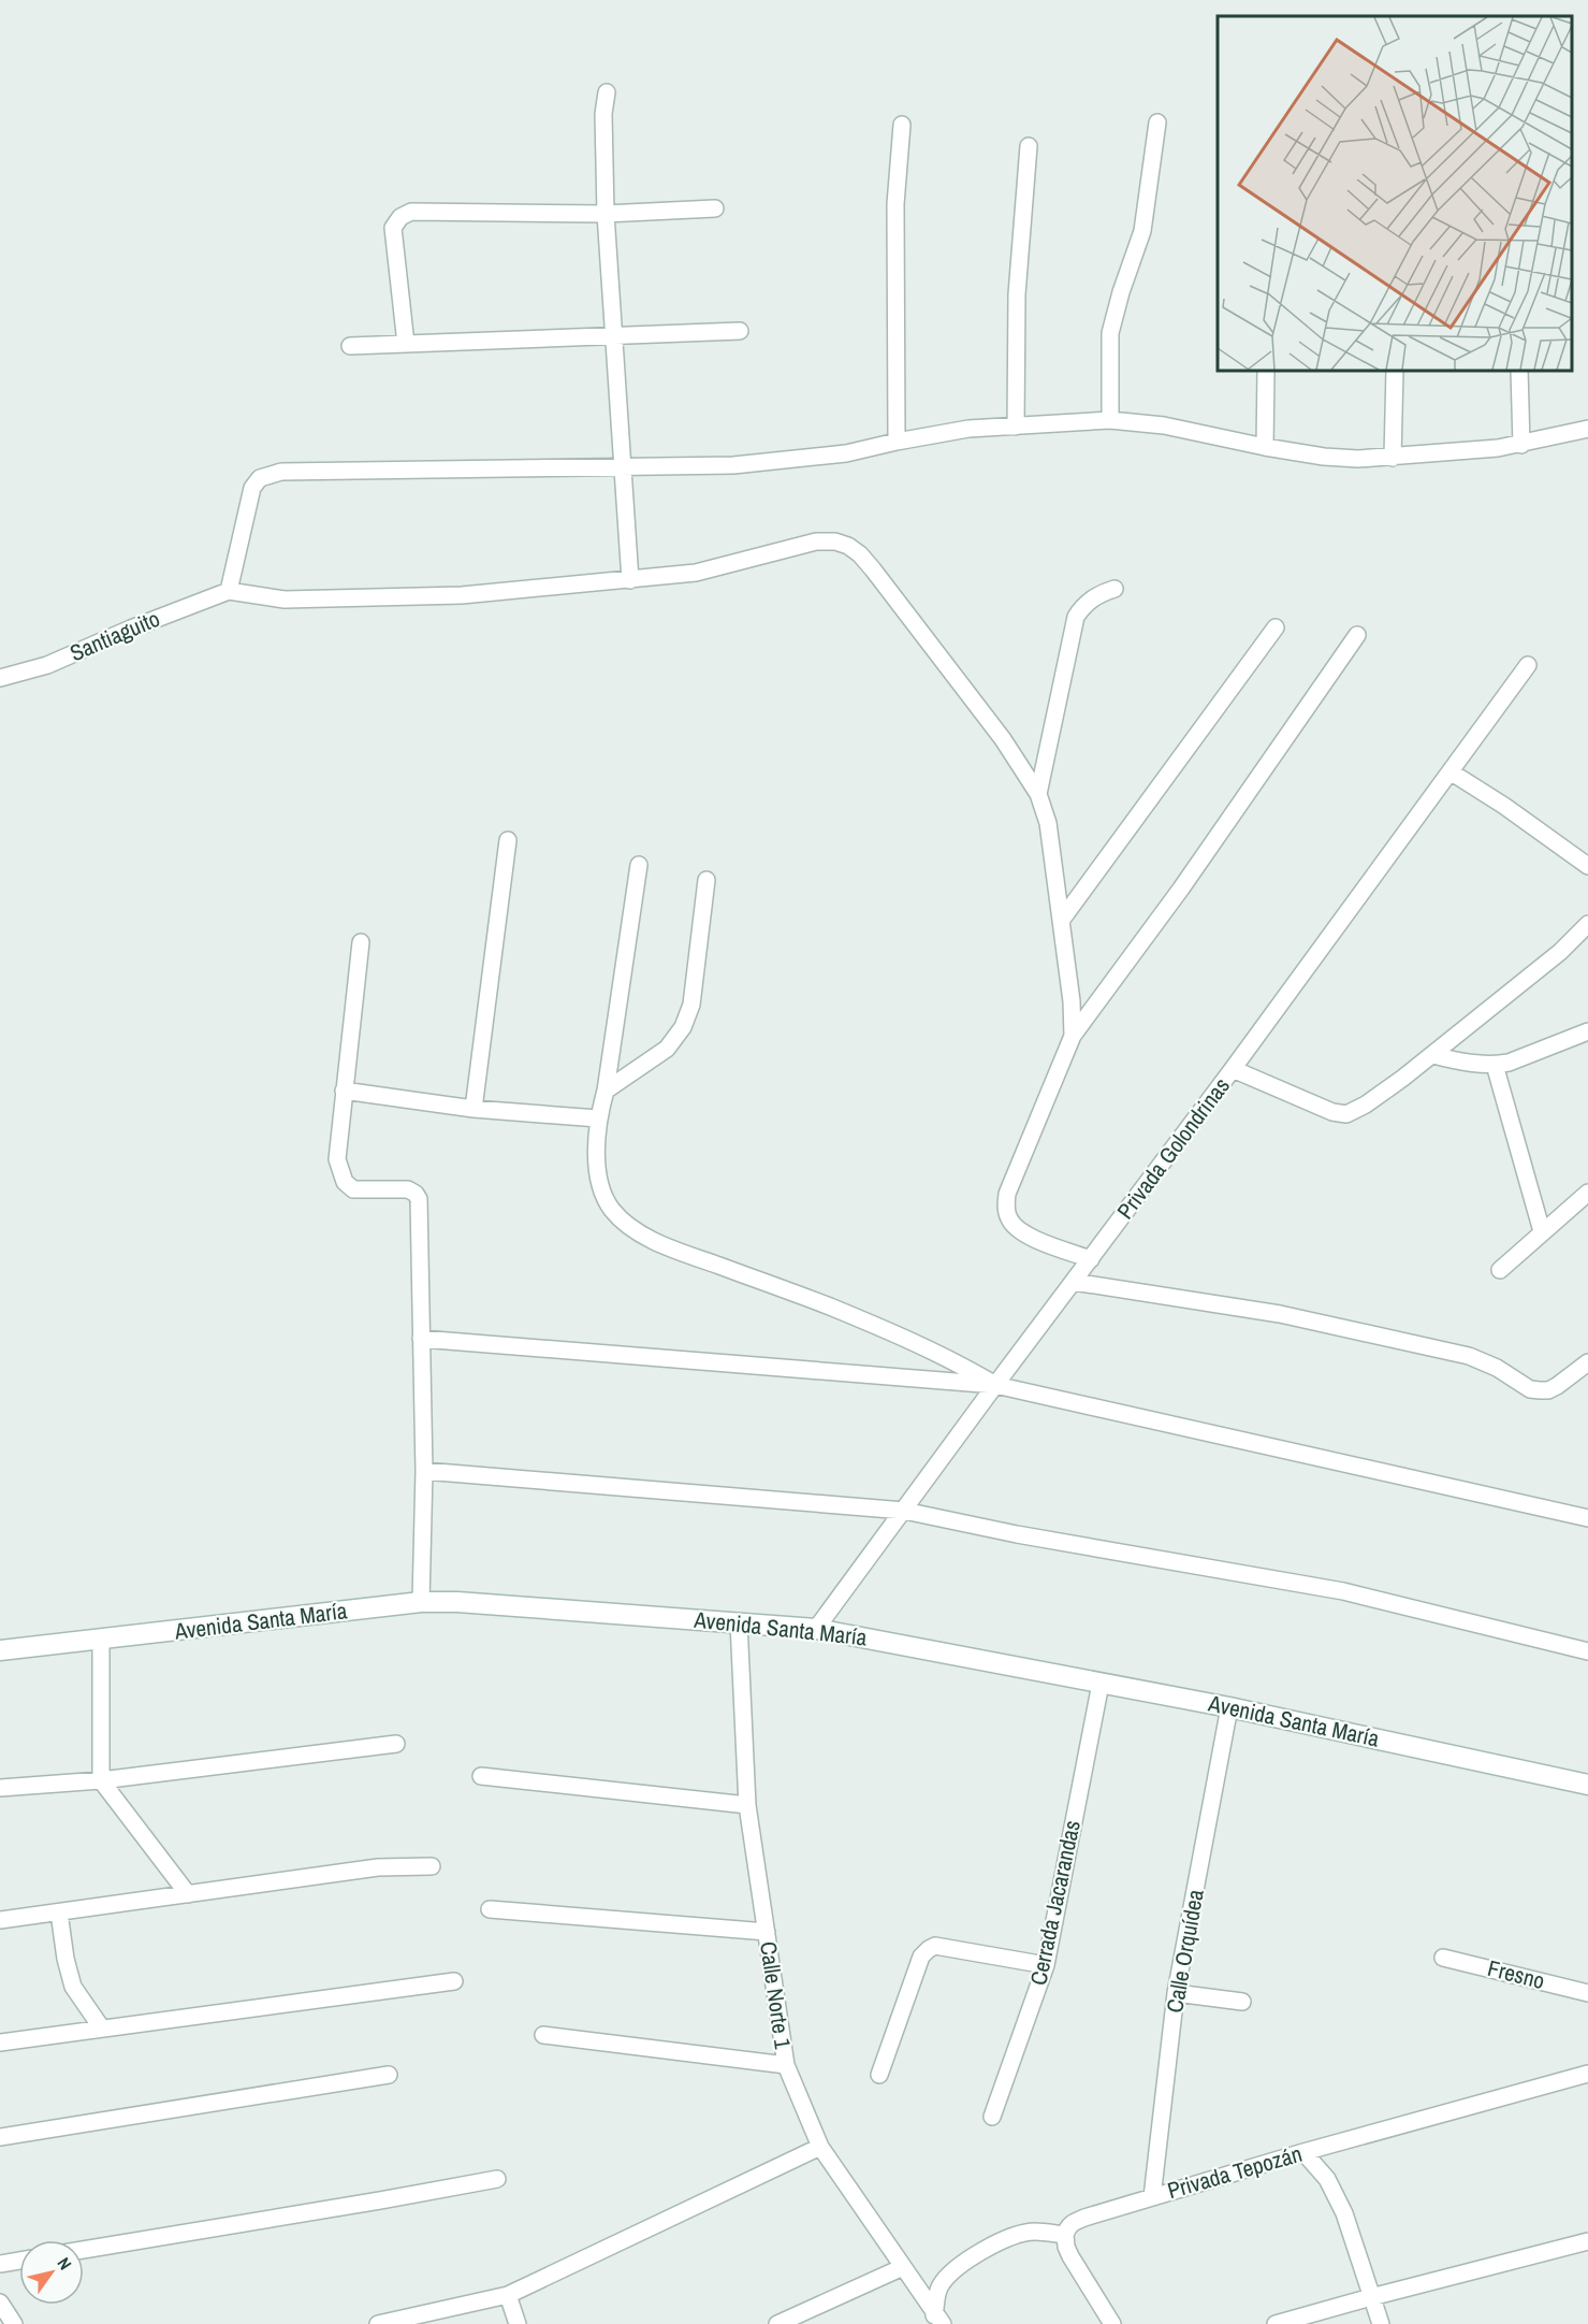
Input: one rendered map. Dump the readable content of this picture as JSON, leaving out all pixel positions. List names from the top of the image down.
{
  "streets": {
    "main road": ["Avenida Santa María"],
    "street": [
      "Santiaguito",
      "Privada Golondrinas",
      "Cerrada Jacarandas",
      "Calle Orquídea",
      "Fresno",
      "Calle Norte 1",
      "Privada Tepozán"
    ]
  },
  "crossings": [
    ["Privada Golondrinas", "Avenida Santa María"],
    ["Avenida Santa María", "Cerrada Jacarandas"],
    ["Avenida Santa María", "Calle Orquídea"],
    ["Avenida Santa María", "Calle Norte 1"],
    ["Calle Orquídea", "Privada Tepozán"]
  ],
  "north": "top right"
}
